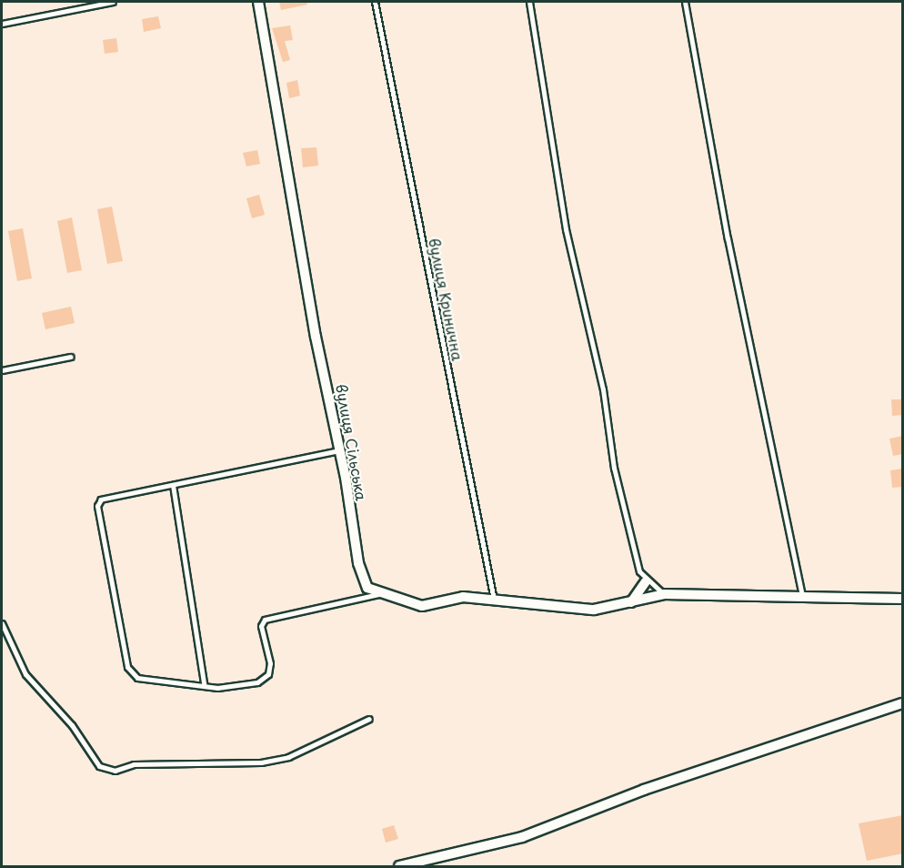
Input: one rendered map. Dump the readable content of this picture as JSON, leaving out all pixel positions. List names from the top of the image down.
{
  "streets": {
    "street": ["вулиця Сільська"],
    "lane": ["вулиця Кринична"]
  }
}
